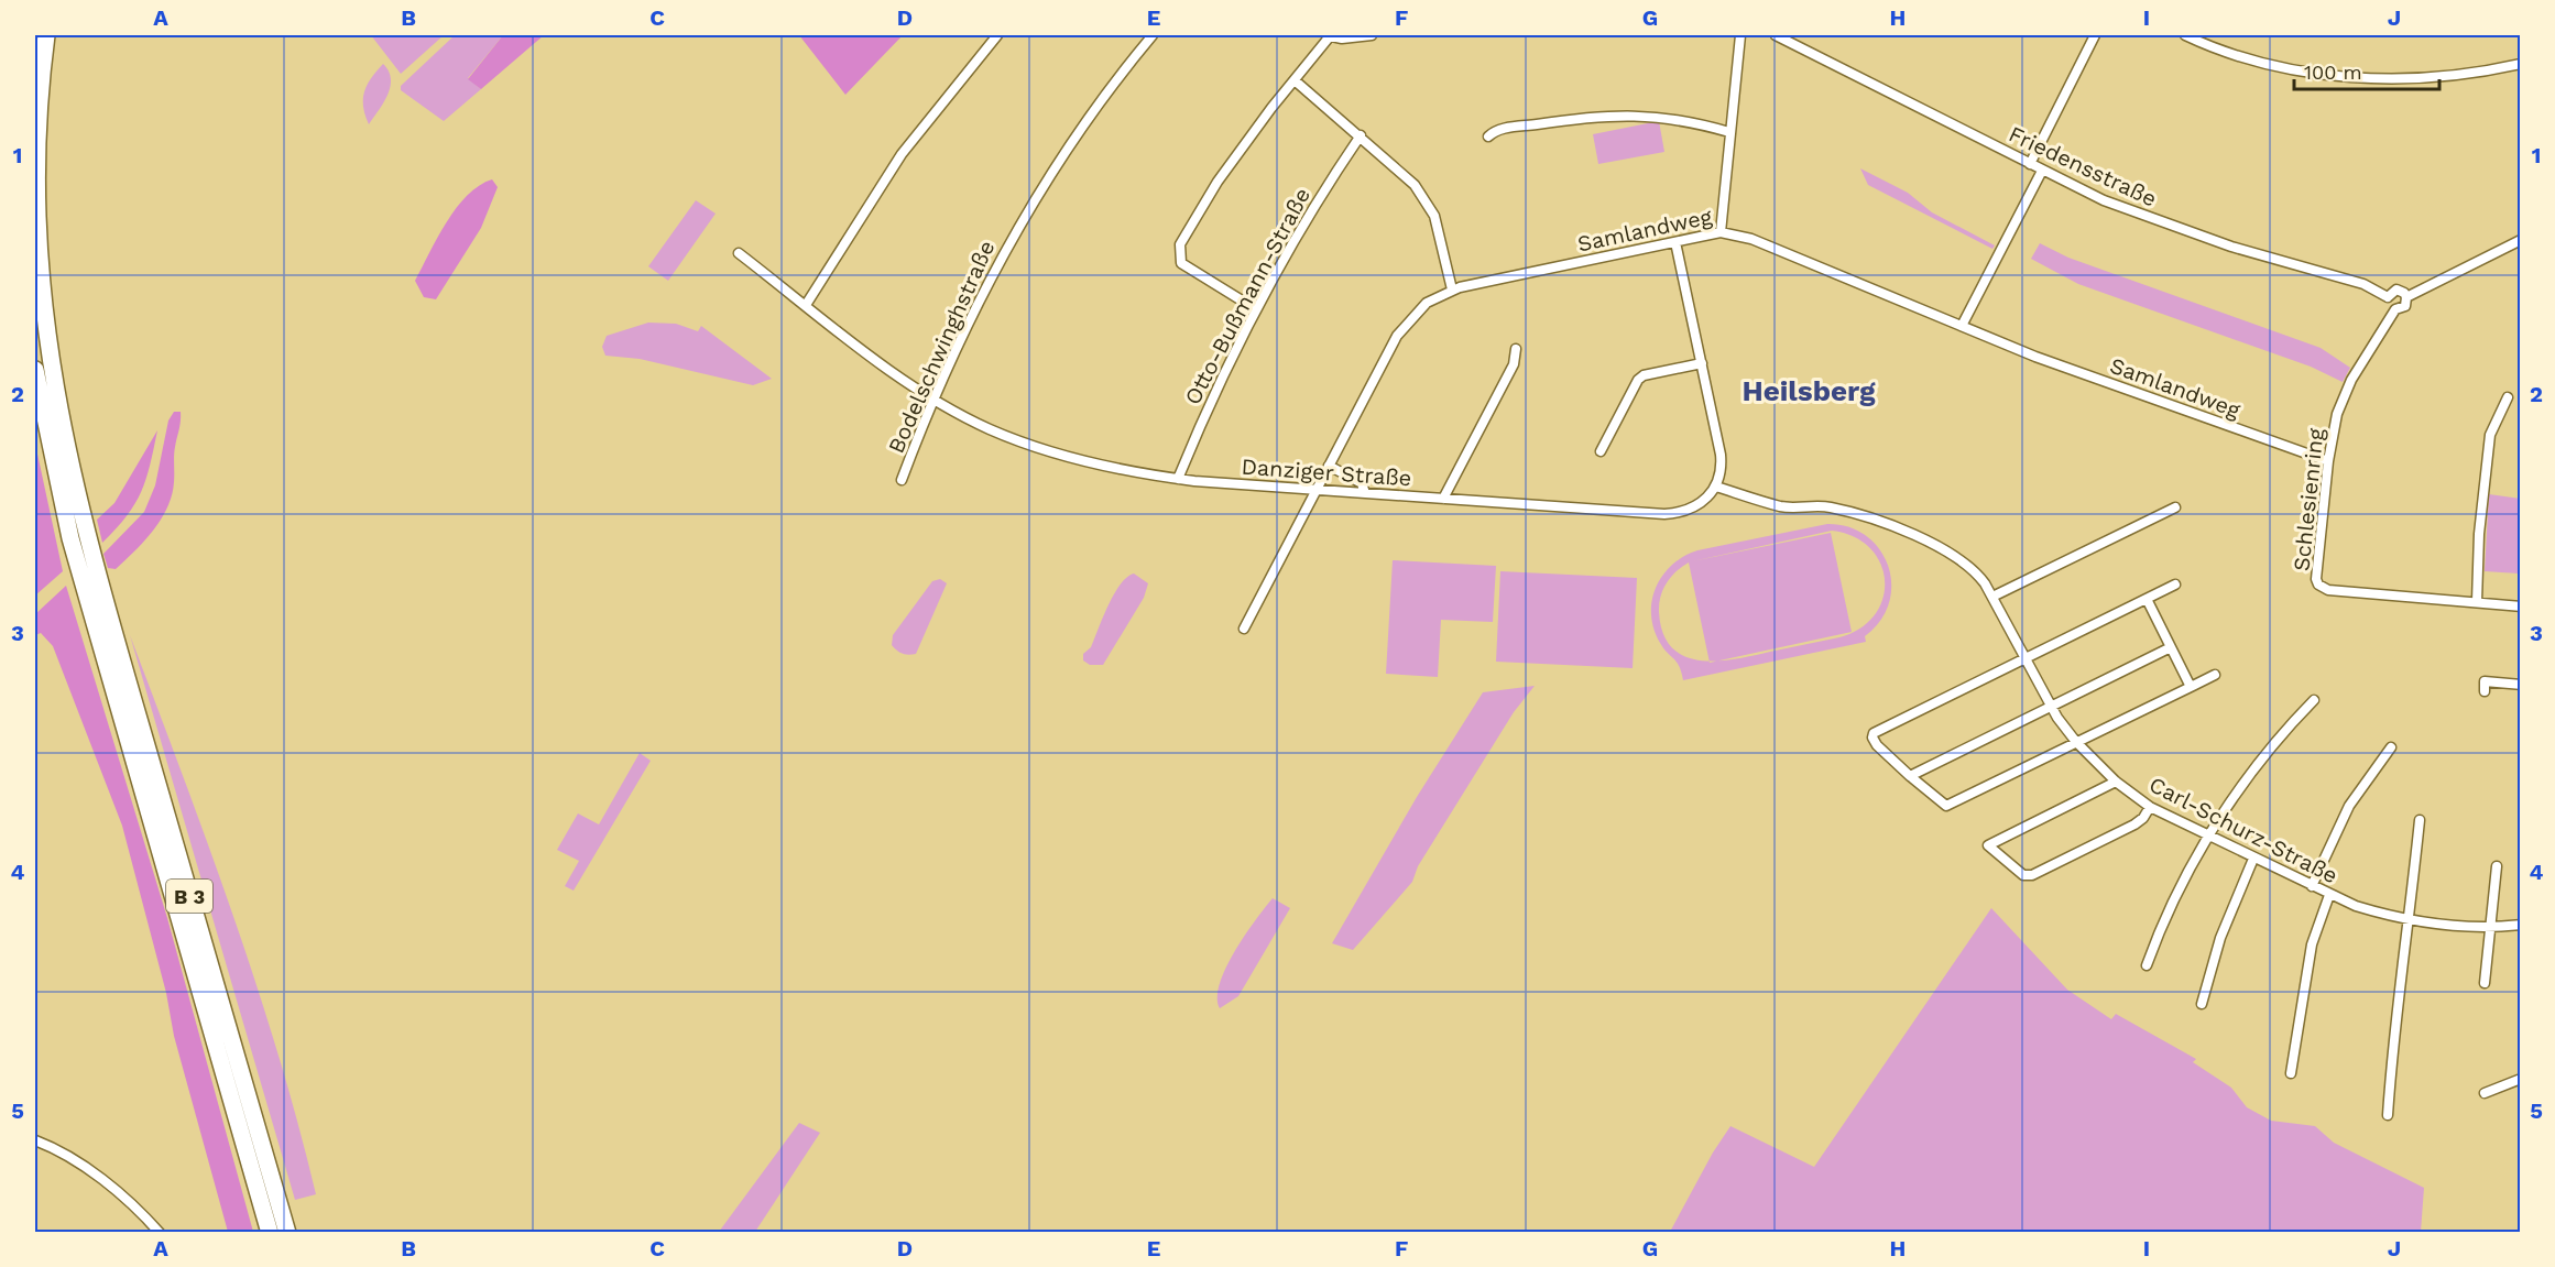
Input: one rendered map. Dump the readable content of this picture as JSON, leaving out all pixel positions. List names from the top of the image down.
{
  "streets": {
    "highway": ["B 3"],
    "street": [
      "Friedensstraße",
      "Samlandweg",
      "Otto-Bußmann-Straße",
      "Bodelschwinghstraße",
      "Danziger Straße",
      "Schlesienring",
      "Carl-Schurz-Straße"
    ]
  },
  "crossings": [
    ["Friedensstraße", "Schlesienring"],
    ["Samlandweg", "Danziger Straße"],
    ["Samlandweg", "Schlesienring"],
    ["Otto-Bußmann-Straße", "Danziger Straße"],
    ["Bodelschwinghstraße", "Danziger Straße"],
    ["Danziger Straße", "Carl-Schurz-Straße"]
  ],
  "districts": ["Heilsberg"],
  "scale_bar": "100 m",
  "grid": {
    "columns": [
      "A",
      "B",
      "C",
      "D",
      "E",
      "F",
      "G",
      "H",
      "I",
      "J"
    ],
    "rows": [
      "1",
      "2",
      "3",
      "4",
      "5"
    ]
  }
}
